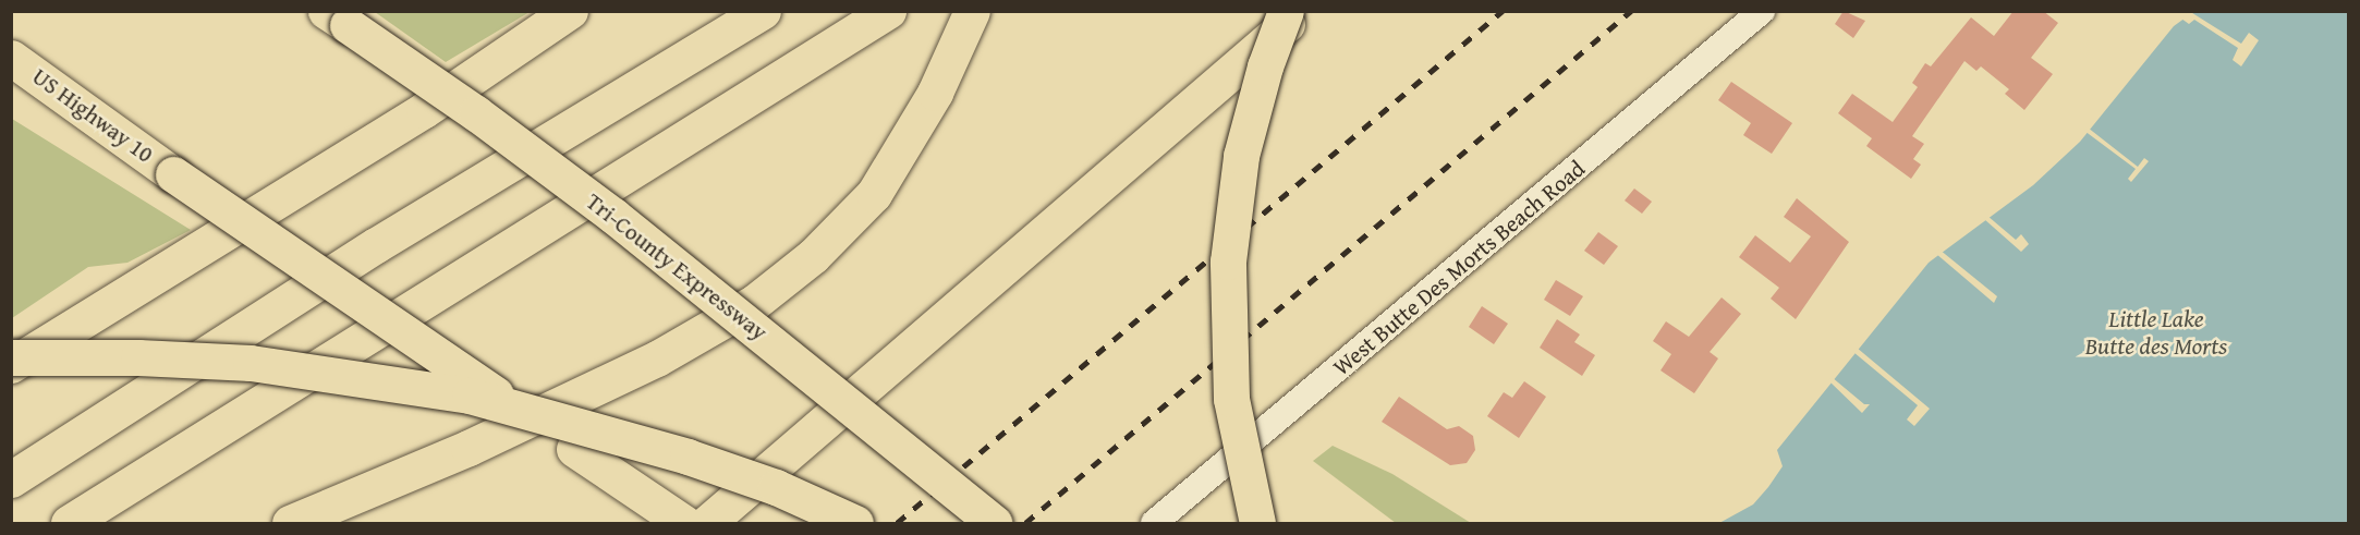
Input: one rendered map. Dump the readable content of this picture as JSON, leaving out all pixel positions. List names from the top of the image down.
{
  "streets": {
    "highway": ["US Highway 10", "Tri-County Expressway"],
    "street": ["West Butte Des Morts Beach Road"]
  },
  "water": ["Little Lake Butte des Morts"]
}
